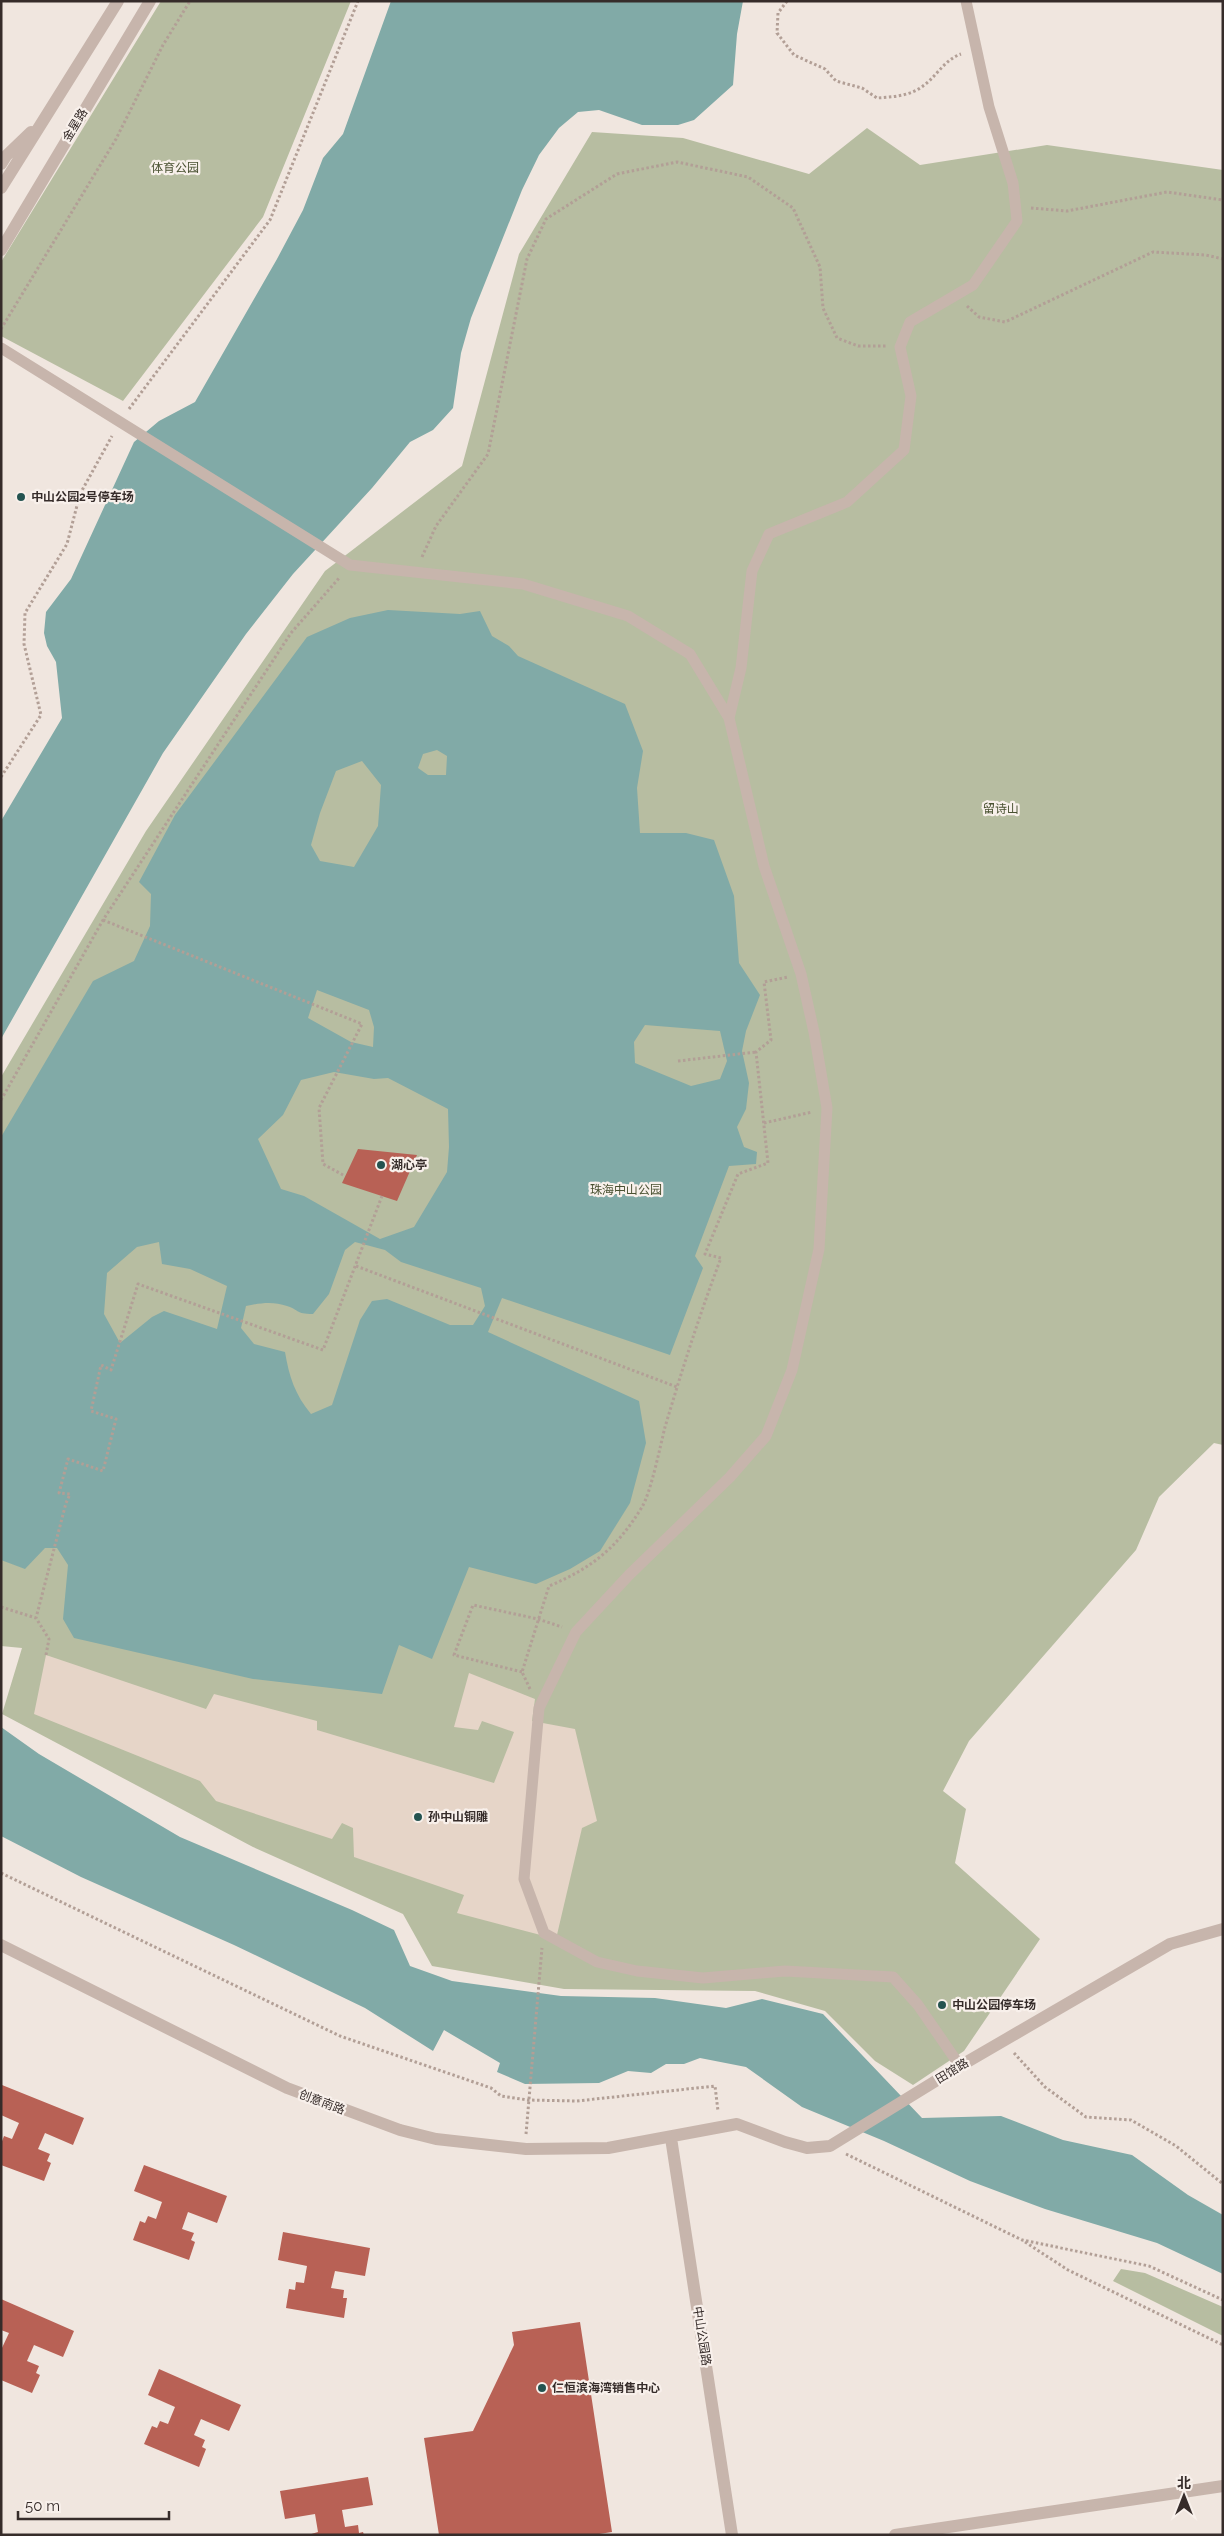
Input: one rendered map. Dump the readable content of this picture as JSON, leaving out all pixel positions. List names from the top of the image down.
{
  "streets": {
    "street": [
      "金星路",
      "田馆路",
      "创意南路",
      "中山公园路"
    ]
  },
  "crossings": [
    ["田馆路", "创意南路"],
    ["田馆路", "中山公园路"],
    ["创意南路", "中山公园路"]
  ],
  "parks": ["体育公园", "留诗山", "珠海中山公园"],
  "places": [
    "中山公园2号停车场",
    "湖心亭",
    "孙中山铜雕",
    "中山公园停车场",
    "仁恒滨海湾销售中心"
  ],
  "scale_bar": "50 m",
  "north": "top"
}
